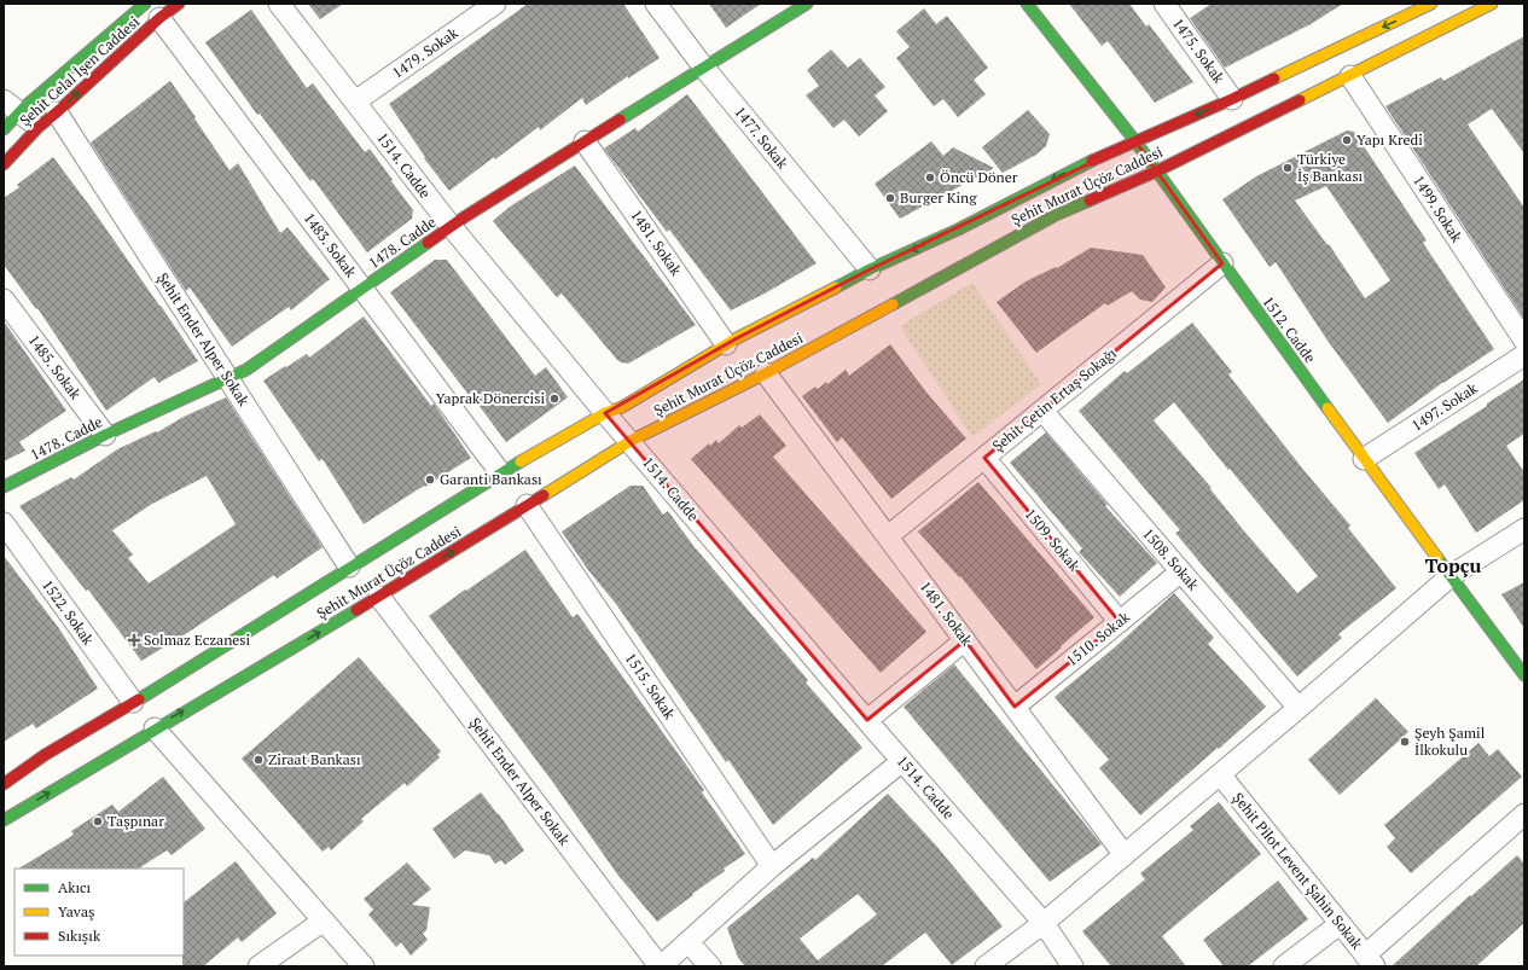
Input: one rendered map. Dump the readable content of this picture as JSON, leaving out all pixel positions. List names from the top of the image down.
{
  "streets": {
    "main road": [
      "Şehit Celal İşen Caddesi",
      "Şehit Murat Üçöz Caddesi",
      "1478. Cadde",
      "1512. Cadde"
    ],
    "street": [
      "1475. Sokak",
      "1479. Sokak",
      "1477. Sokak",
      "1514. Cadde",
      "1499. Sokak",
      "1481. Sokak",
      "1483. Sokak",
      "Şehit Ender Alper Sokak",
      "1485. Sokak",
      "Şehit Çetin Ertaş Sokağı",
      "1497. Sokak",
      "1509. Sokak",
      "1508. Sokak",
      "1522. Sokak",
      "1510. Sokak",
      "1515. Sokak",
      "Şehit Pilot Levent Şahin Sokak"
    ]
  },
  "crossings": [
    ["1475. Sokak", "Şehit Murat Üçöz Caddesi"],
    ["1479. Sokak", "1514. Cadde"],
    ["Şehit Celal İşen Caddesi", "1483. Sokak"],
    ["Şehit Celal İşen Caddesi", "Şehit Ender Alper Sokak"],
    ["1477. Sokak", "Şehit Murat Üçöz Caddesi"],
    ["1477. Sokak", "1478. Cadde"],
    ["1514. Cadde", "Şehit Murat Üçöz Caddesi"],
    ["1514. Cadde", "1478. Cadde"],
    ["Şehit Murat Üçöz Caddesi", "1499. Sokak"],
    ["Şehit Murat Üçöz Caddesi", "1481. Sokak"],
    ["Şehit Murat Üçöz Caddesi", "1483. Sokak"],
    ["Şehit Murat Üçöz Caddesi", "1512. Cadde"],
    ["Şehit Murat Üçöz Caddesi", "Şehit Ender Alper Sokak"],
    ["Şehit Murat Üçöz Caddesi", "1522. Sokak"],
    ["Şehit Murat Üçöz Caddesi", "1515. Sokak"],
    ["1478. Cadde", "1481. Sokak"],
    ["1478. Cadde", "1483. Sokak"],
    ["1478. Cadde", "Şehit Ender Alper Sokak"],
    ["1478. Cadde", "1485. Sokak"],
    ["1481. Sokak", "Şehit Çetin Ertaş Sokağı"],
    ["1481. Sokak", "1510. Sokak"],
    ["1512. Cadde", "Şehit Çetin Ertaş Sokağı"],
    ["1512. Cadde", "1497. Sokak"],
    ["Şehit Çetin Ertaş Sokağı", "1509. Sokak"],
    ["Şehit Çetin Ertaş Sokağı", "1508. Sokak"],
    ["1509. Sokak", "1510. Sokak"],
    ["1508. Sokak", "1510. Sokak"]
  ],
  "districts": ["Topçu"],
  "places": {
    "other": [
      "Yapı Kredi",
      "Türkiye İş Bankası",
      "Öncü Döner",
      "Burger King",
      "Yaprak Dönercisi",
      "Garanti Bankası",
      "Şeyh Şamil İlkokulu",
      "Ziraat Bankası",
      "Taşpınar"
    ],
    "health": ["Solmaz Eczanesi"]
  },
  "legend": ["Akıcı", "Yavaş", "Sıkışık"]
}
